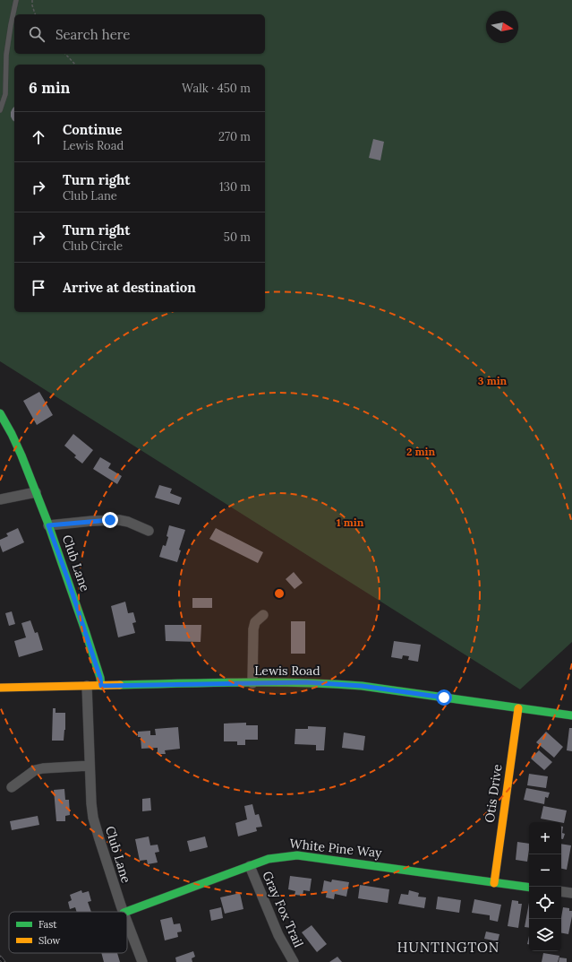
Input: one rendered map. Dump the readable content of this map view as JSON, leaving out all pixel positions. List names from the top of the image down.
{
  "streets": {
    "street": [
      "Club Lane",
      "Lewis Road",
      "Otis Drive",
      "White Pine Way",
      "Gray Fox Trail"
    ]
  },
  "crossings": [
    ["Club Lane", "Lewis Road"],
    ["Lewis Road", "Otis Drive"],
    ["Otis Drive", "White Pine Way"],
    ["White Pine Way", "Gray Fox Trail"]
  ],
  "districts": ["HUNTINGTON"],
  "legend": ["Fast", "Slow"],
  "north": "right",
  "page": {
    "search": "Search here",
    "heading": ["6 min", "Walk · 450 m"],
    "list": [
      ["Continue", "Lewis Road", "270 m"],
      ["Turn right", "Club Lane", "130 m"],
      ["Turn right", "Club Circle", "50 m"],
      "Arrive at destination"
    ],
    "map_buttons": ["+", "−"]
  },
  "rings": ["3 min", "2 min", "1 min"]
}
